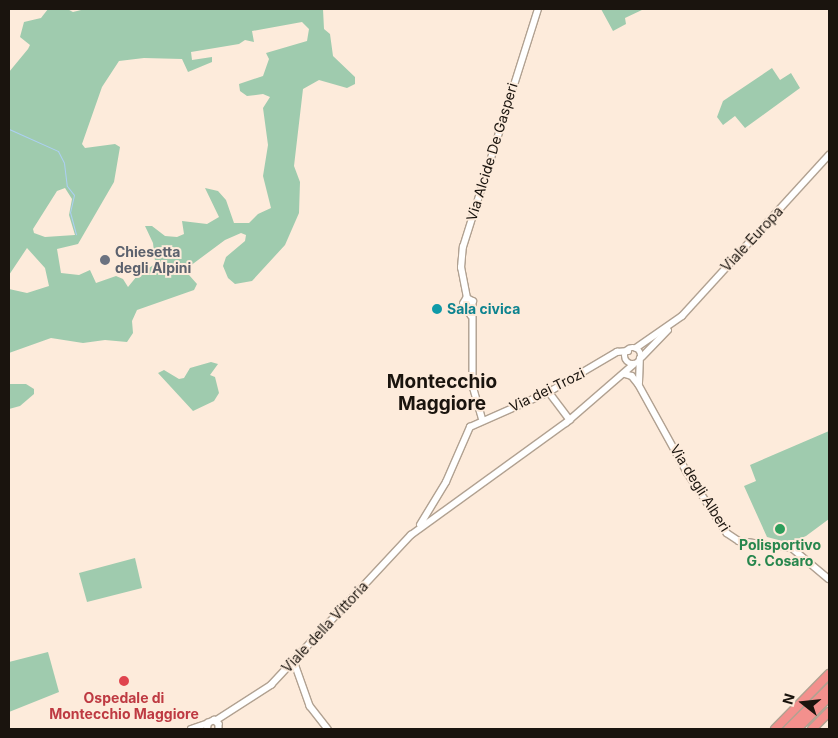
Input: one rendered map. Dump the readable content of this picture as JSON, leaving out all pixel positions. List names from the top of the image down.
{
  "streets": {
    "street": [
      "Via Alcide De Gasperi",
      "Viale Europa",
      "Via dei Trozi",
      "Via degli Alberi",
      "Viale della Vittoria"
    ]
  },
  "crossings": [
    ["Via Alcide De Gasperi", "Via dei Trozi"],
    ["Viale Europa", "Via dei Trozi"],
    ["Viale Europa", "Via degli Alberi"],
    ["Viale Europa", "Viale della Vittoria"],
    ["Via dei Trozi", "Viale della Vittoria"]
  ],
  "districts": ["Montecchio Maggiore"],
  "places": [
    "Chiesetta degli Alpini",
    "Sala civica",
    "Polisportivo G. Cosaro",
    "Ospedale di Montecchio Maggiore"
  ],
  "north": "left"
}
